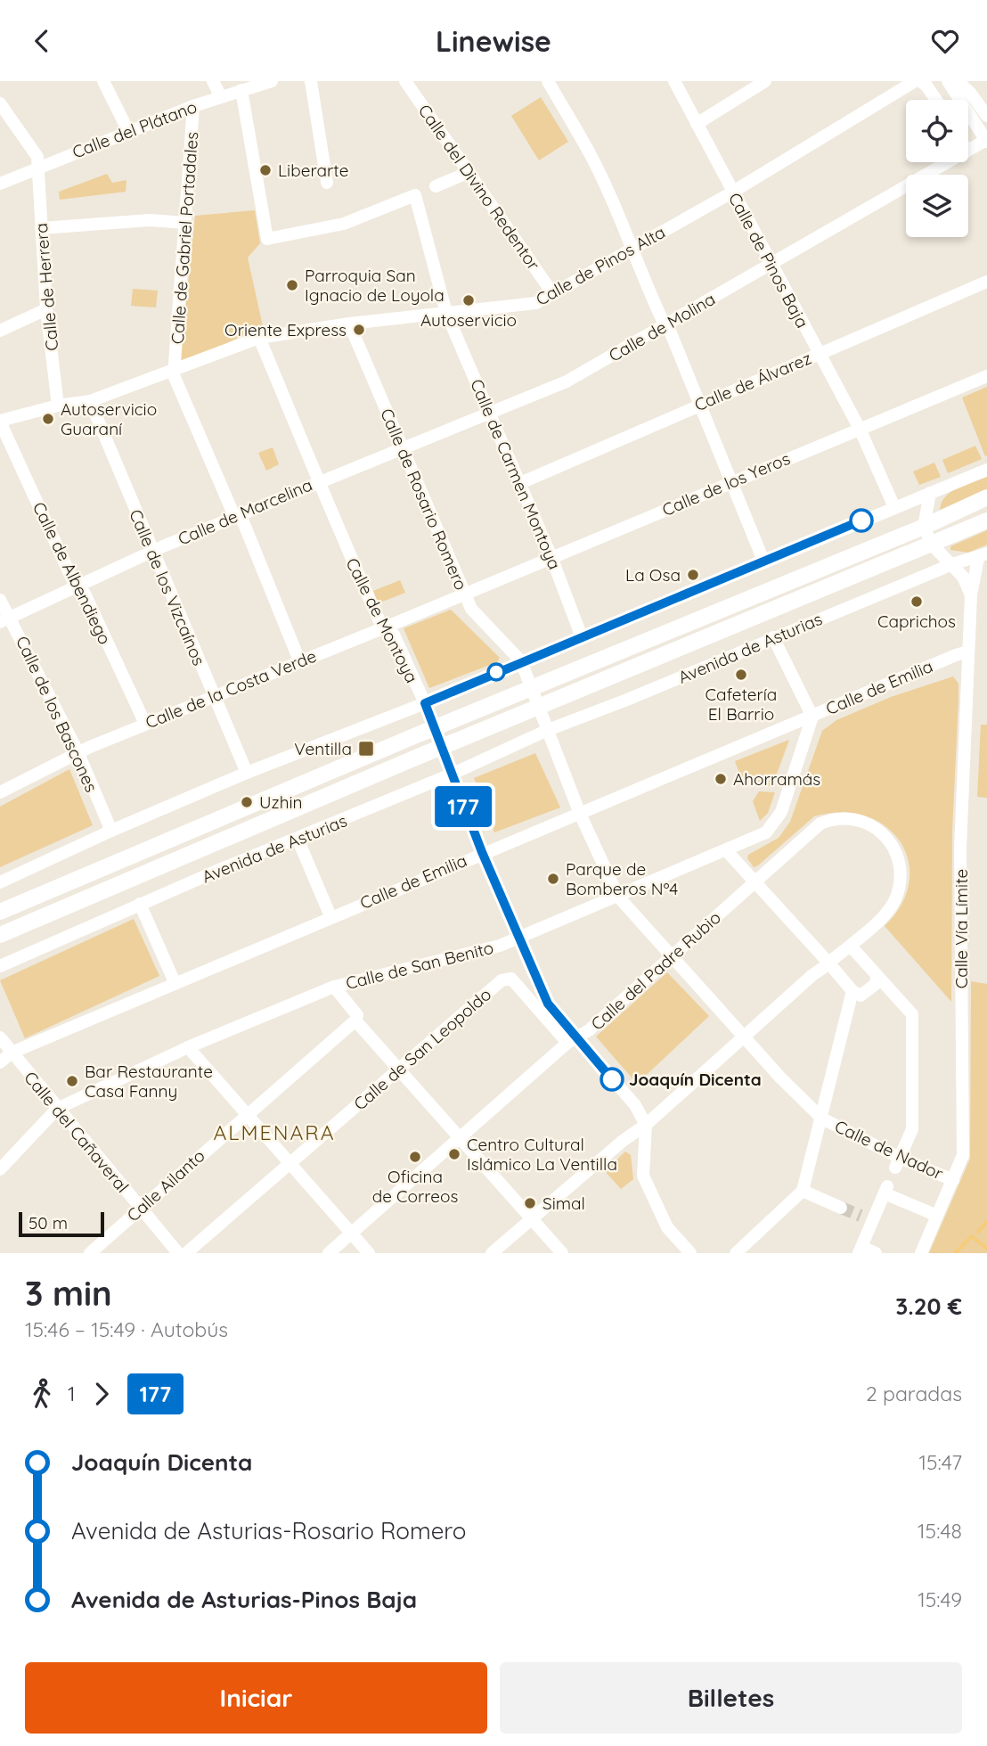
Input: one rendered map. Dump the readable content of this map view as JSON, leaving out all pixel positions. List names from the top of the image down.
{
  "streets": {
    "main road": ["Avenida de Asturias"],
    "street": [
      "Calle del Plátano",
      "Calle del Divino Redentor",
      "Calle de Gabriel Portadales",
      "Calle de Pinos Baja",
      "Calle de Pinos Alta",
      "Calle de Herrera",
      "Calle de Molina",
      "Calle de Álvarez",
      "Calle de Carmen Montoya",
      "Calle de los Yeros",
      "Calle de Rosario Romero",
      "Calle de Marcelina",
      "Calle de Albendiego",
      "Calle de los Vizcaínos",
      "Calle de Montoya",
      "Calle de Emilia",
      "Calle de la Costa Verde",
      "Calle de los Bascones",
      "Calle Vía Límite",
      "Calle de San Benito",
      "Calle del Padre Rubio",
      "Calle de San Leopoldo",
      "Calle del Cañaveral",
      "Calle de Nador",
      "Calle Ailanto"
    ]
  },
  "crossings": [
    ["Calle del Plátano", "Calle de Gabriel Portadales"],
    ["Calle del Plátano", "Calle de Herrera"],
    ["Calle del Plátano", "Calle de Carmen Montoya"],
    ["Calle del Divino Redentor", "Calle de Pinos Alta"],
    ["Calle de Gabriel Portadales", "Calle de Pinos Alta"],
    ["Calle de Gabriel Portadales", "Calle de Marcelina"],
    ["Calle de Gabriel Portadales", "Calle de la Costa Verde"],
    ["Calle de Pinos Baja", "Calle de Pinos Alta"],
    ["Calle de Pinos Baja", "Calle de Molina"],
    ["Calle de Pinos Baja", "Calle de Álvarez"],
    ["Calle de Pinos Baja", "Calle de los Yeros"],
    ["Calle de Pinos Alta", "Calle de Herrera"],
    ["Calle de Pinos Alta", "Calle de Carmen Montoya"],
    ["Calle de Pinos Alta", "Calle de Rosario Romero"],
    ["Calle de Pinos Alta", "Calle de Albendiego"],
    ["Calle de Pinos Alta", "Calle de los Vizcaínos"],
    ["Calle de Pinos Alta", "Calle de Montoya"],
    ["Calle de Molina", "Calle de Carmen Montoya"],
    ["Calle de Molina", "Calle de Rosario Romero"],
    ["Calle de Molina", "Calle de Marcelina"],
    ["Calle de Molina", "Calle de Montoya"],
    ["Calle de Álvarez", "Calle de Carmen Montoya"],
    ["Calle de Carmen Montoya", "Calle de los Yeros"],
    ["Calle de los Yeros", "Calle de Rosario Romero"],
    ["Calle de los Yeros", "Calle de la Costa Verde"],
    ["Calle de Rosario Romero", "Calle de la Costa Verde"],
    ["Calle de Marcelina", "Calle de Albendiego"],
    ["Calle de Marcelina", "Calle de los Vizcaínos"],
    ["Calle de Marcelina", "Calle de Montoya"],
    ["Calle de Marcelina", "Calle de los Bascones"],
    ["Calle de Albendiego", "Calle de la Costa Verde"],
    ["Calle de los Vizcaínos", "Calle de la Costa Verde"],
    ["Calle de Montoya", "Avenida de Asturias"],
    ["Calle de Montoya", "Calle de Emilia"],
    ["Calle de Montoya", "Calle de la Costa Verde"],
    ["Calle de Montoya", "Calle de San Benito"],
    ["Calle de Montoya", "Calle del Padre Rubio"],
    ["Calle de Montoya", "Calle de San Leopoldo"],
    ["Avenida de Asturias", "Calle Vía Límite"],
    ["Avenida de Asturias", "Calle de Nador"],
    ["Calle de Emilia", "Calle Vía Límite"],
    ["Calle de Emilia", "Calle de San Benito"],
    ["Calle de Emilia", "Calle del Cañaveral"],
    ["Calle de Emilia", "Calle de Nador"],
    ["Calle de la Costa Verde", "Calle de los Bascones"],
    ["Calle Vía Límite", "Calle de Nador"],
    ["Calle de San Benito", "Calle del Cañaveral"],
    ["Calle de San Benito", "Calle de Nador"],
    ["Calle del Padre Rubio", "Calle de San Leopoldo"],
    ["Calle del Padre Rubio", "Calle de Nador"],
    ["Calle del Cañaveral", "Calle Ailanto"]
  ],
  "districts": ["ALMENARA"],
  "places": {
    "other": [
      "Liberarte",
      "Parroquia San Ignacio de Loyola",
      "Autoservicio",
      "Oriente Express",
      "Autoservicio Guaraní",
      "La Osa",
      "Caprichos",
      "Cafetería El Barrio",
      "Ahorramás",
      "Uzhin",
      "Parque de Bomberos Nº4",
      "Joaquín Dicenta",
      "Bar Restaurante Casa Fanny",
      "Centro Cultural Islámico La Ventilla",
      "Oficina de Correos",
      "Simal"
    ],
    "transit": ["Ventilla"]
  },
  "lines": ["bus line 177"],
  "scale_bar": "50 m",
  "page": {
    "header": "Linewise",
    "on_map": "177",
    "scale": "50 m",
    "heading": ["3 min", "15:46 – 15:49 · Autobús", "3.20 €"],
    "legs": ["1", "177", "2 paradas"],
    "list": [
      {
        "name": "Joaquín Dicenta",
        "value": "15:47"
      },
      {
        "name": "Avenida de Asturias-Rosario Romero",
        "value": "15:48"
      },
      {
        "name": "Avenida de Asturias-Pinos Baja",
        "value": "15:49"
      }
    ],
    "buttons": ["Iniciar", "Billetes"]
  }
}
